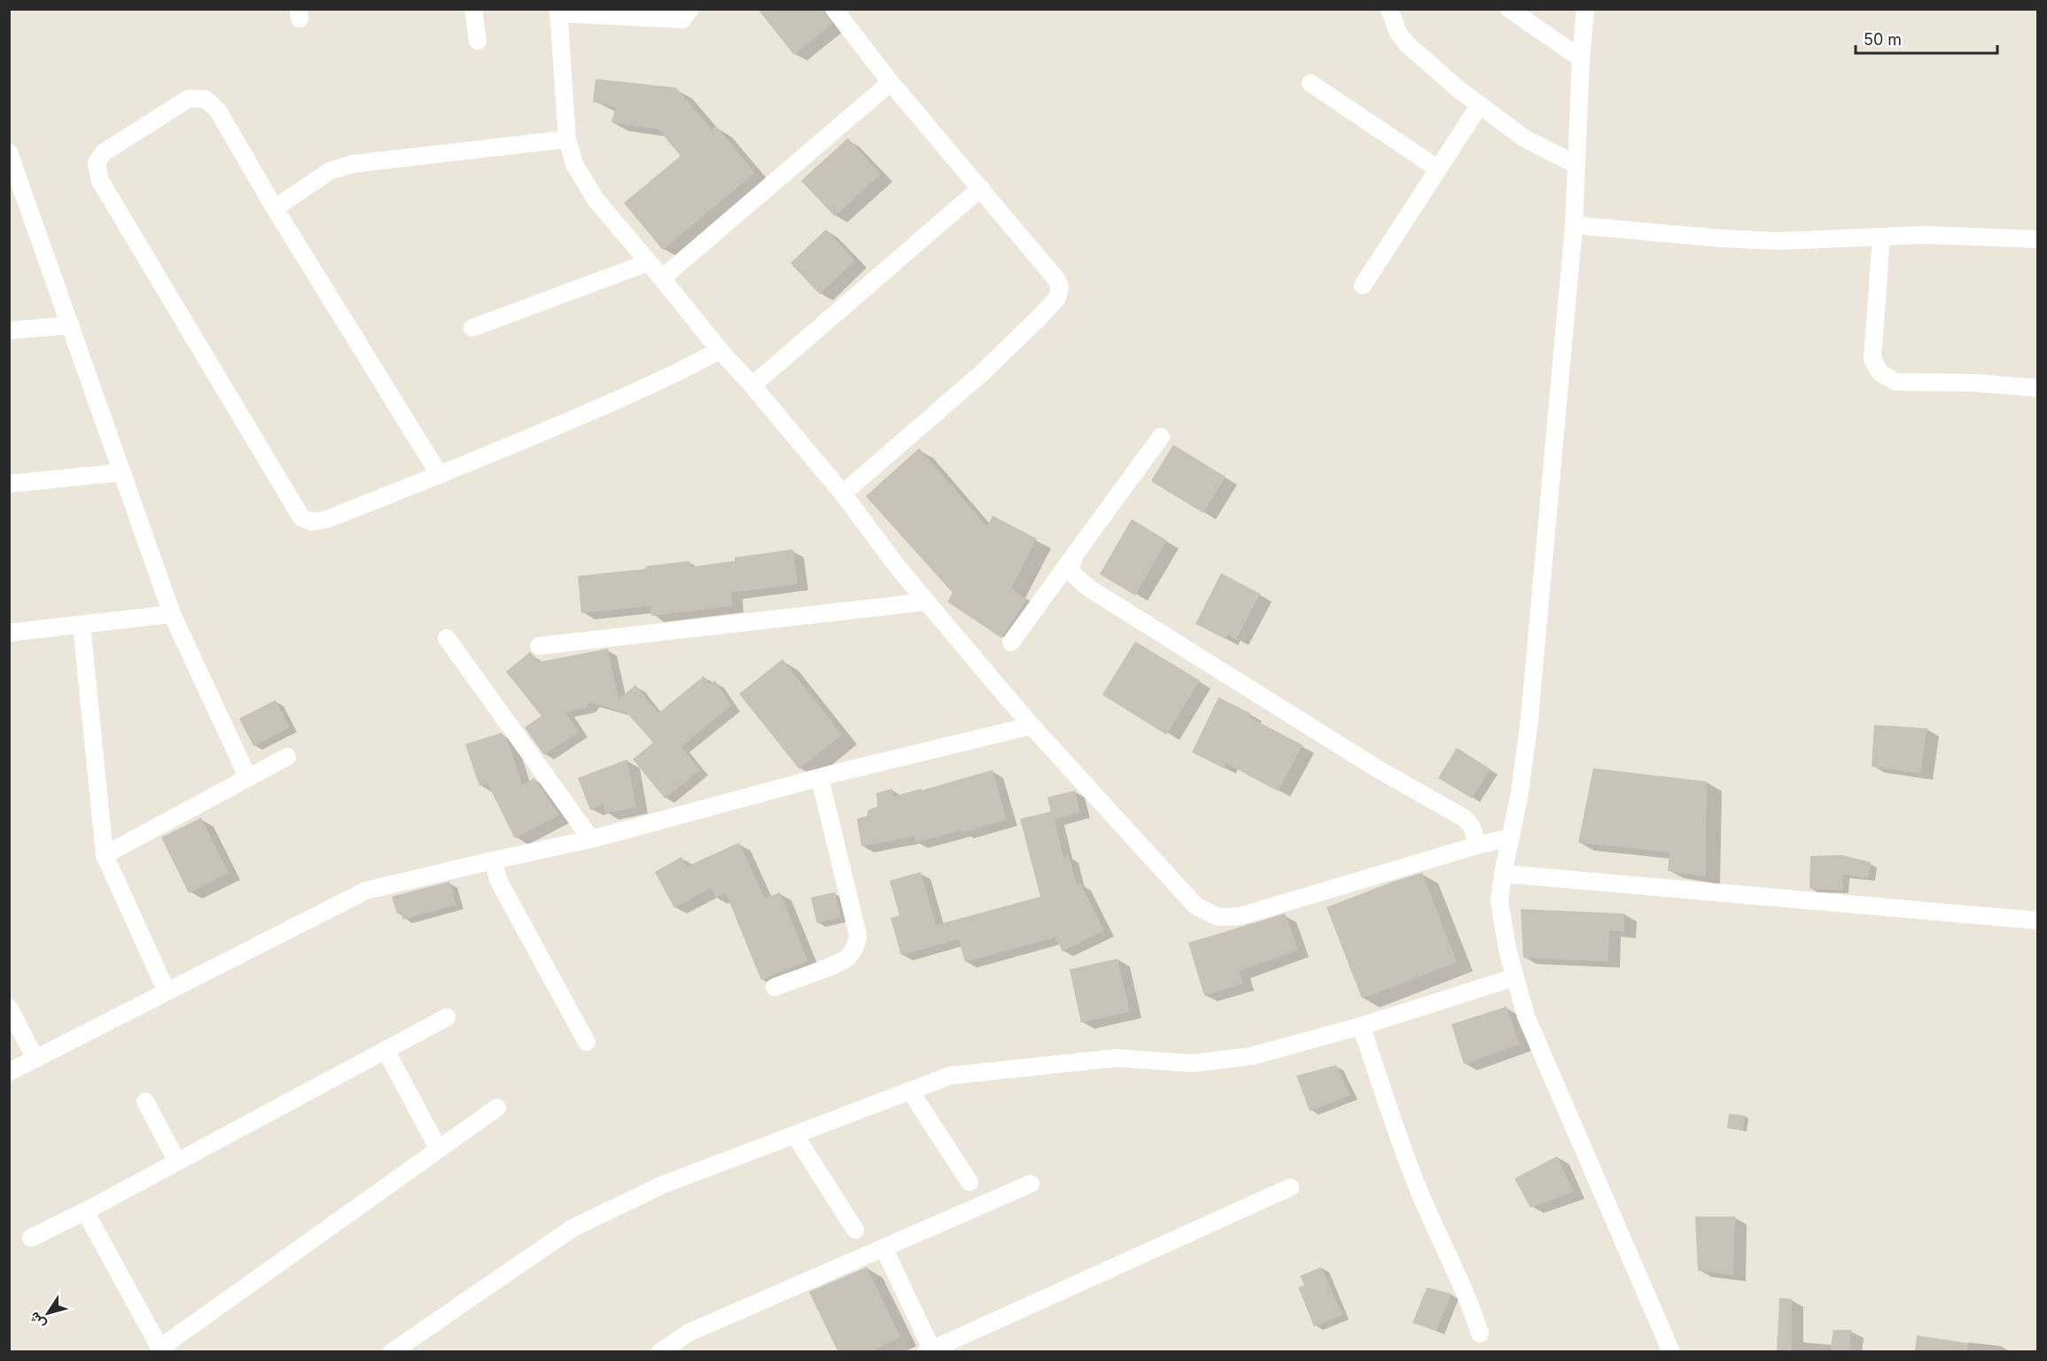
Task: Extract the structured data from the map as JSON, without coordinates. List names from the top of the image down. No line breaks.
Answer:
{"scale_bar":"50 m","north":"bottom left"}
